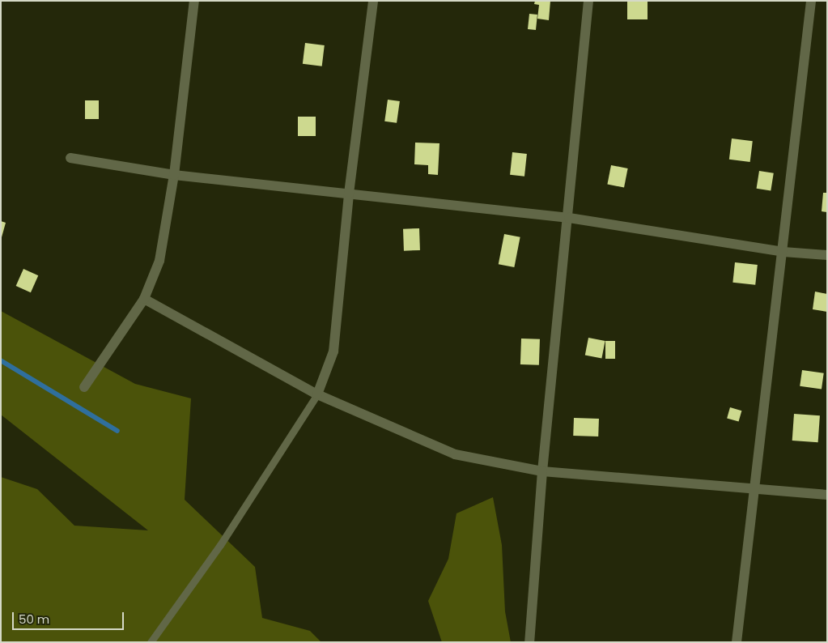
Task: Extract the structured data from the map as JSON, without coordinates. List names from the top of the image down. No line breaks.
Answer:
{"scale_bar":"50 m"}
